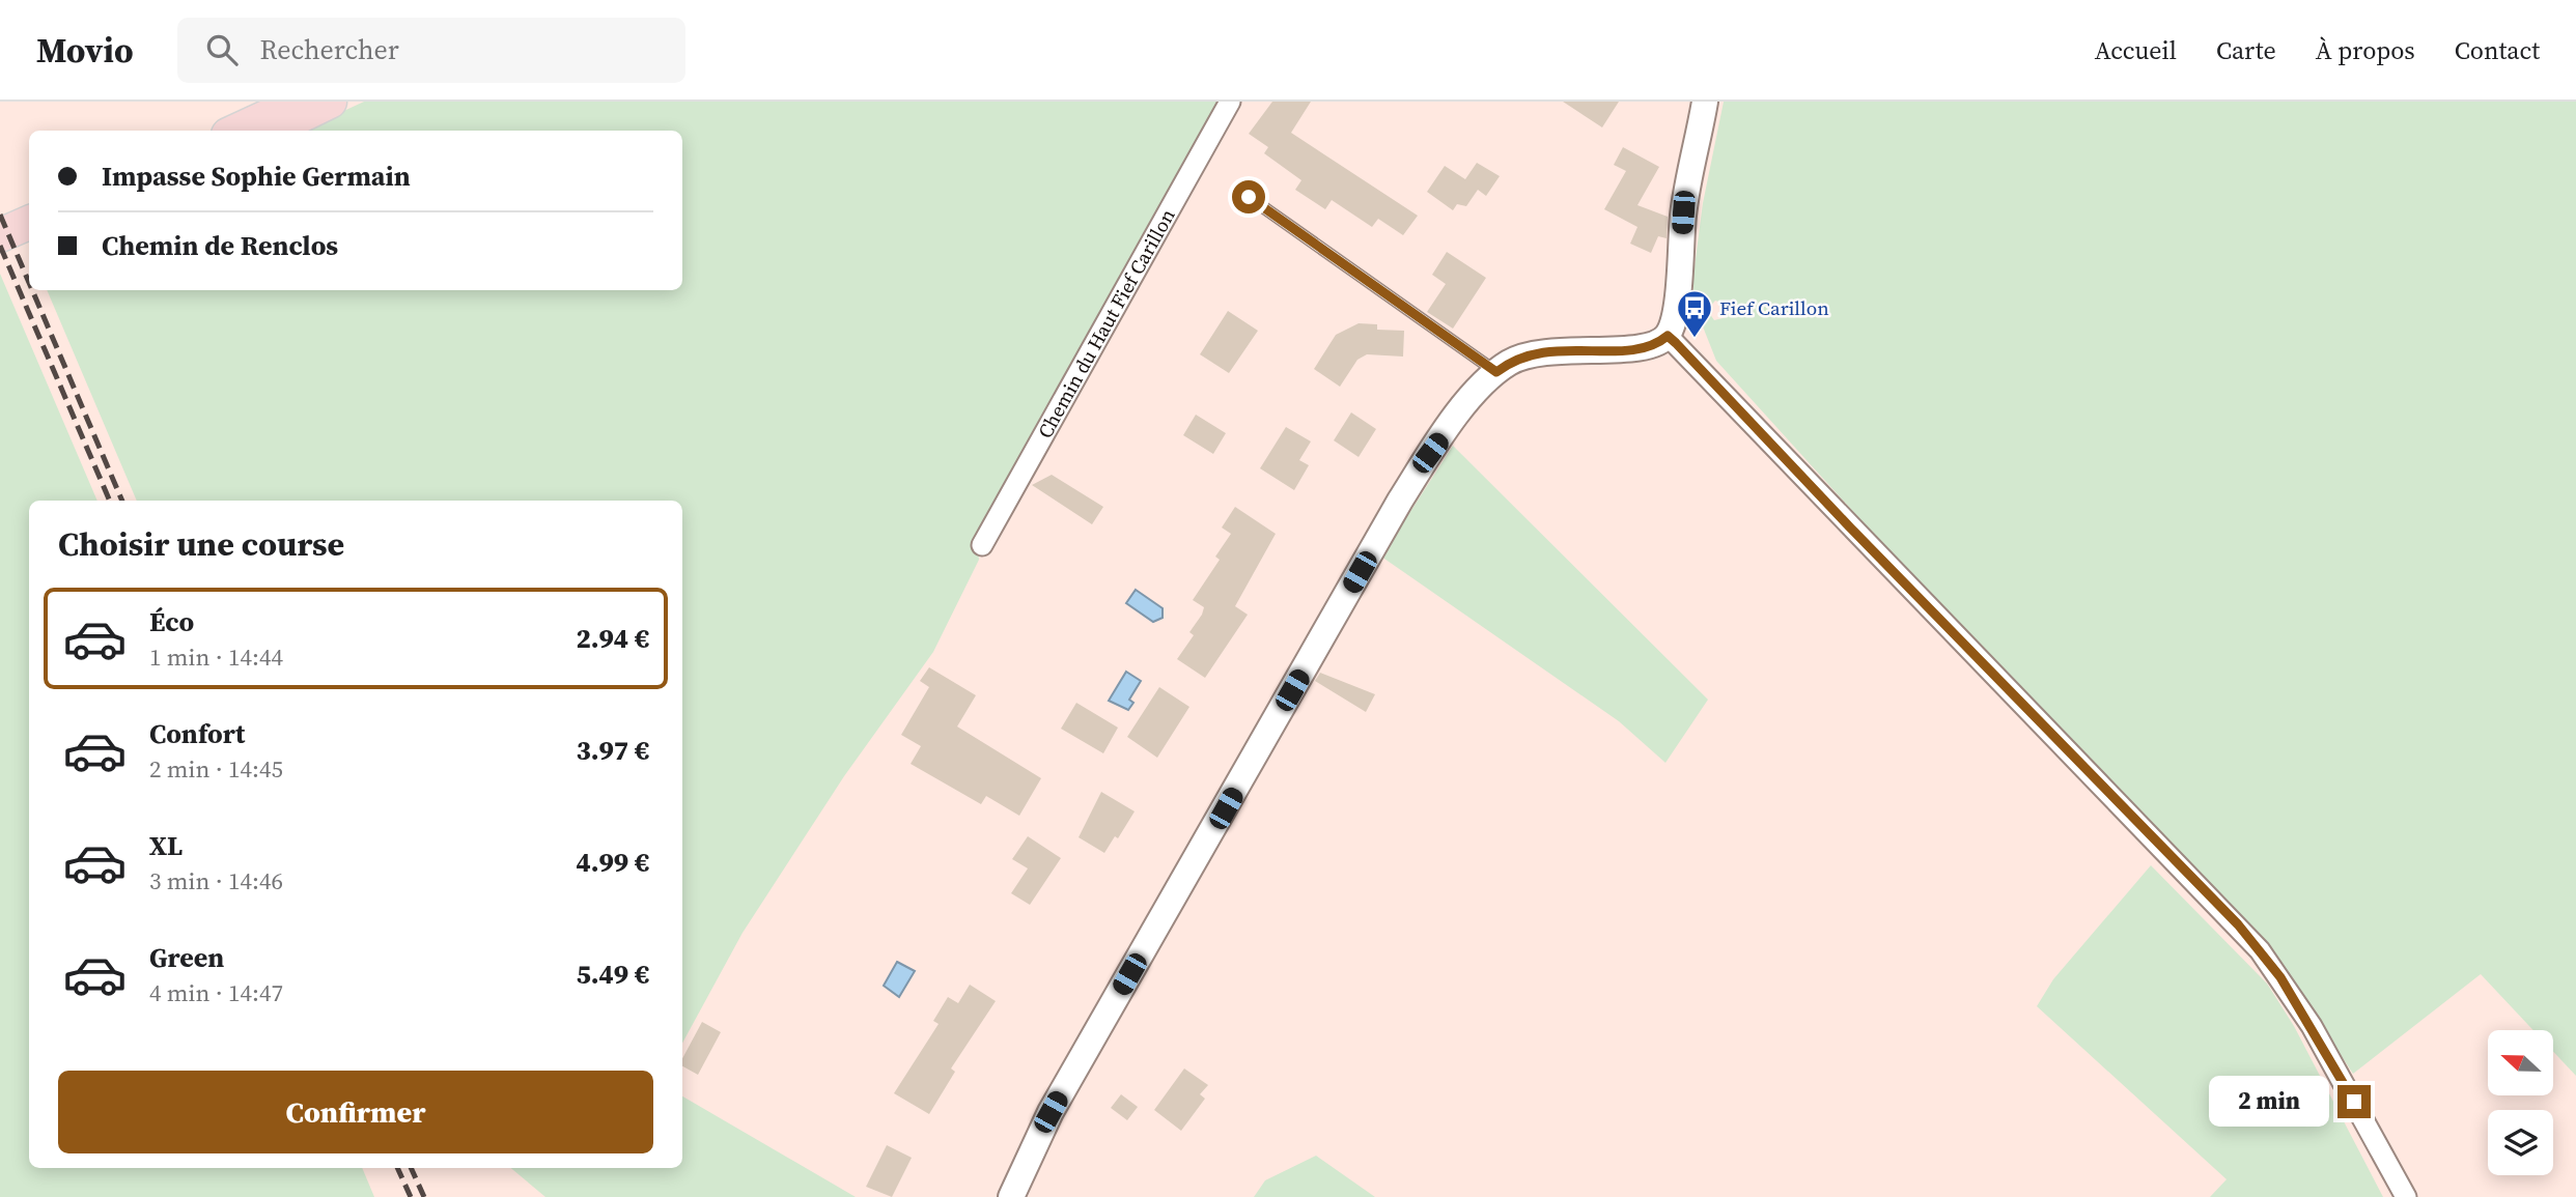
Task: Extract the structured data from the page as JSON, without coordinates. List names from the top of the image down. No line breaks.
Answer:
{"streets":{"street":["Chemin du Haut Fief Carillon"]},"places":{"bus stop":["Fief Carillon"]},"north":"left","page":{"header":"Movio","search":"Rechercher","nav":["Accueil","Carte","À propos","Contact"],"banner":["Impasse Sophie Germain","Chemin de Renclos"],"heading":"Choisir une course","list":[{"name":"Éco","note":"1 min · 14:44","value":"2.94 €"},{"name":"Confort","note":"2 min · 14:45","value":"3.97 €"},{"name":"XL","note":"3 min · 14:46","value":"4.99 €"},{"name":"Green","note":"4 min · 14:47","value":"5.49 €"}],"buttons":"Confirmer","bubble":"2 min"}}
